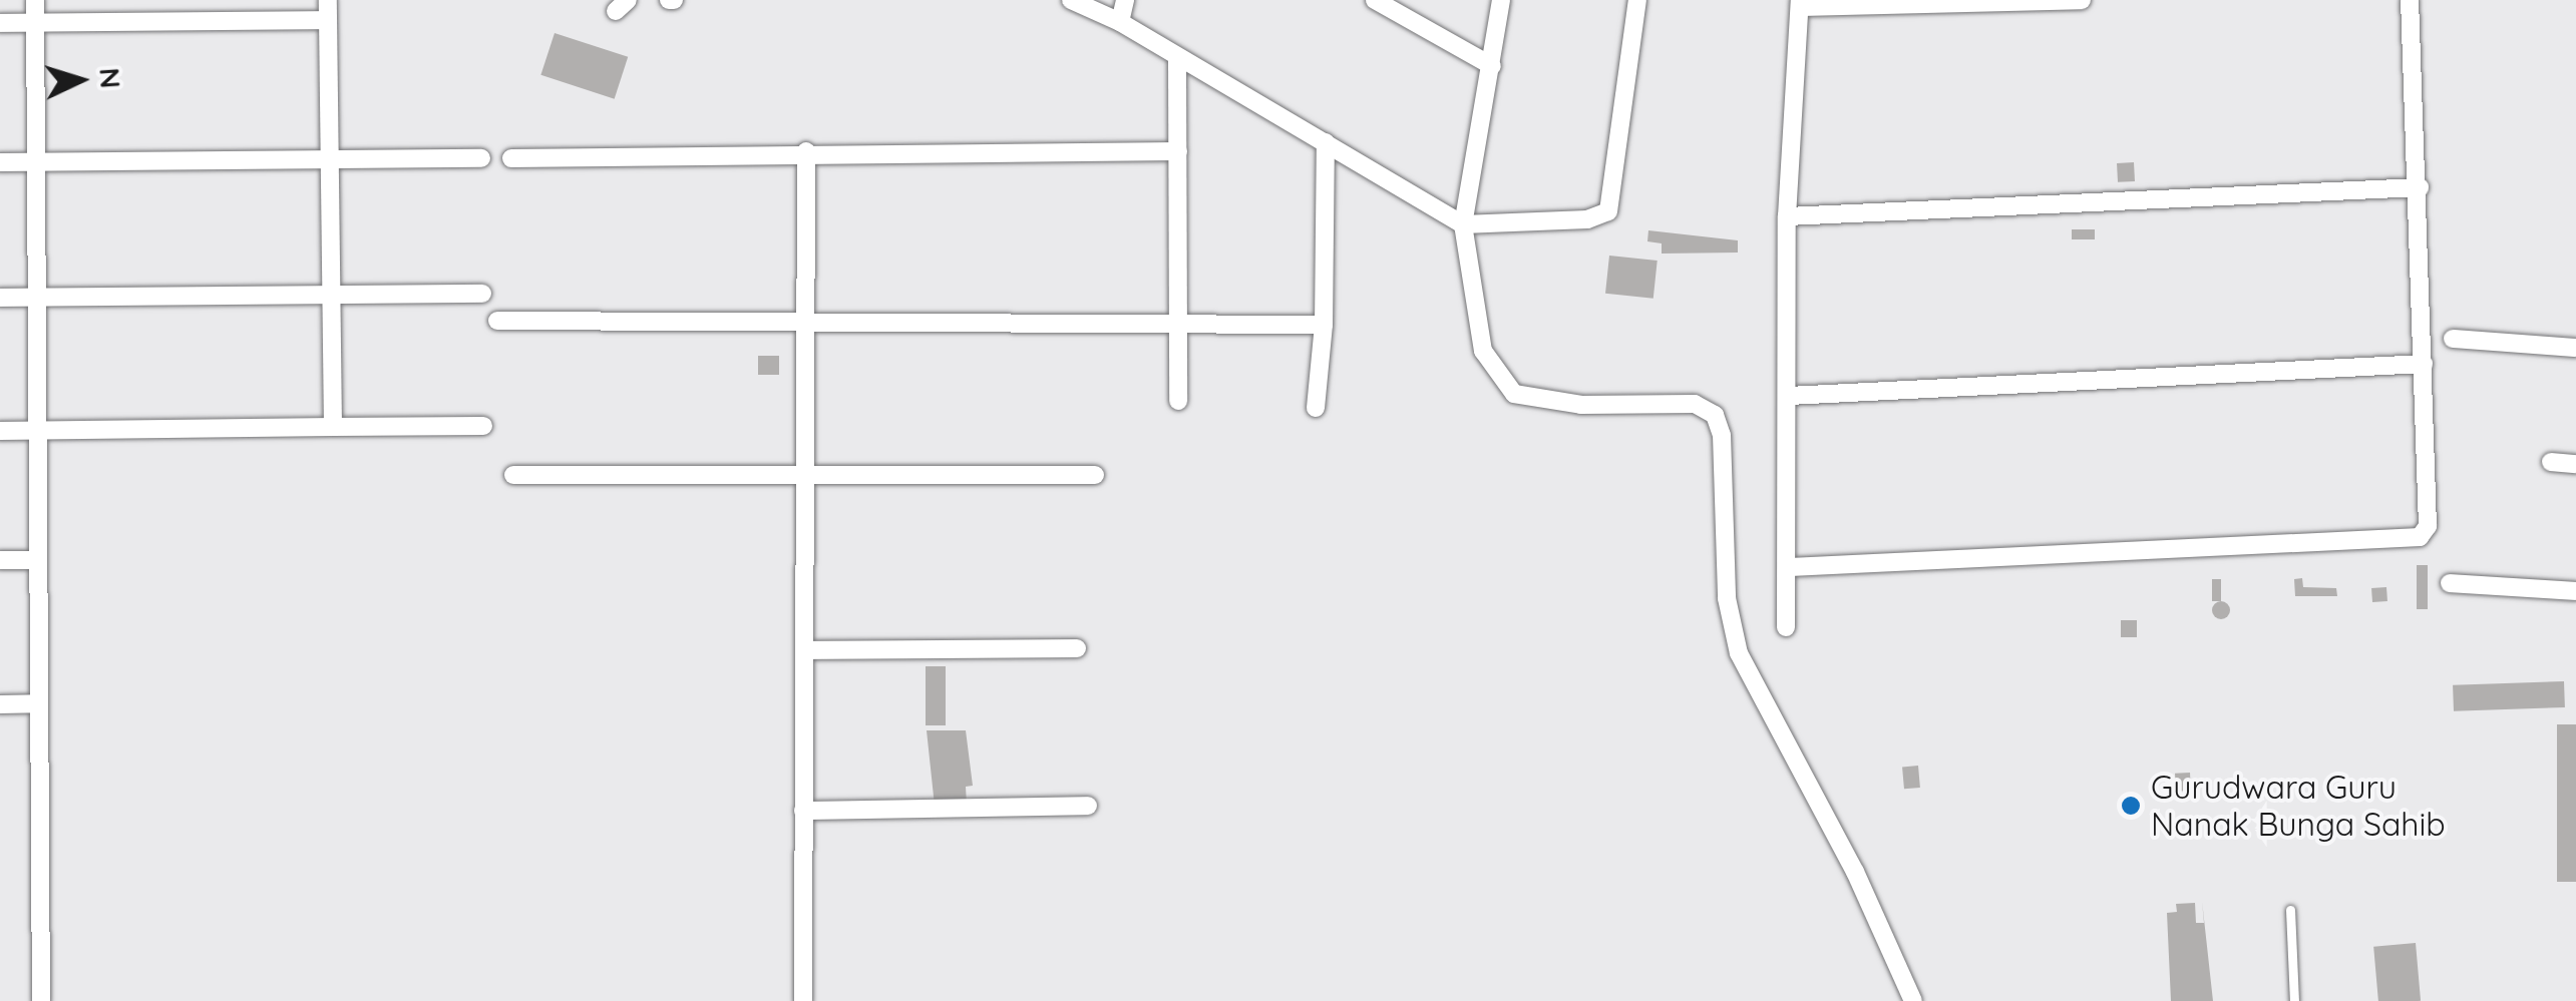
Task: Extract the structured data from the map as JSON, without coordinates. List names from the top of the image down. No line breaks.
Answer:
{"places":["Gurudwara Guru Nanak Bunga Sahib"],"north":"right"}
